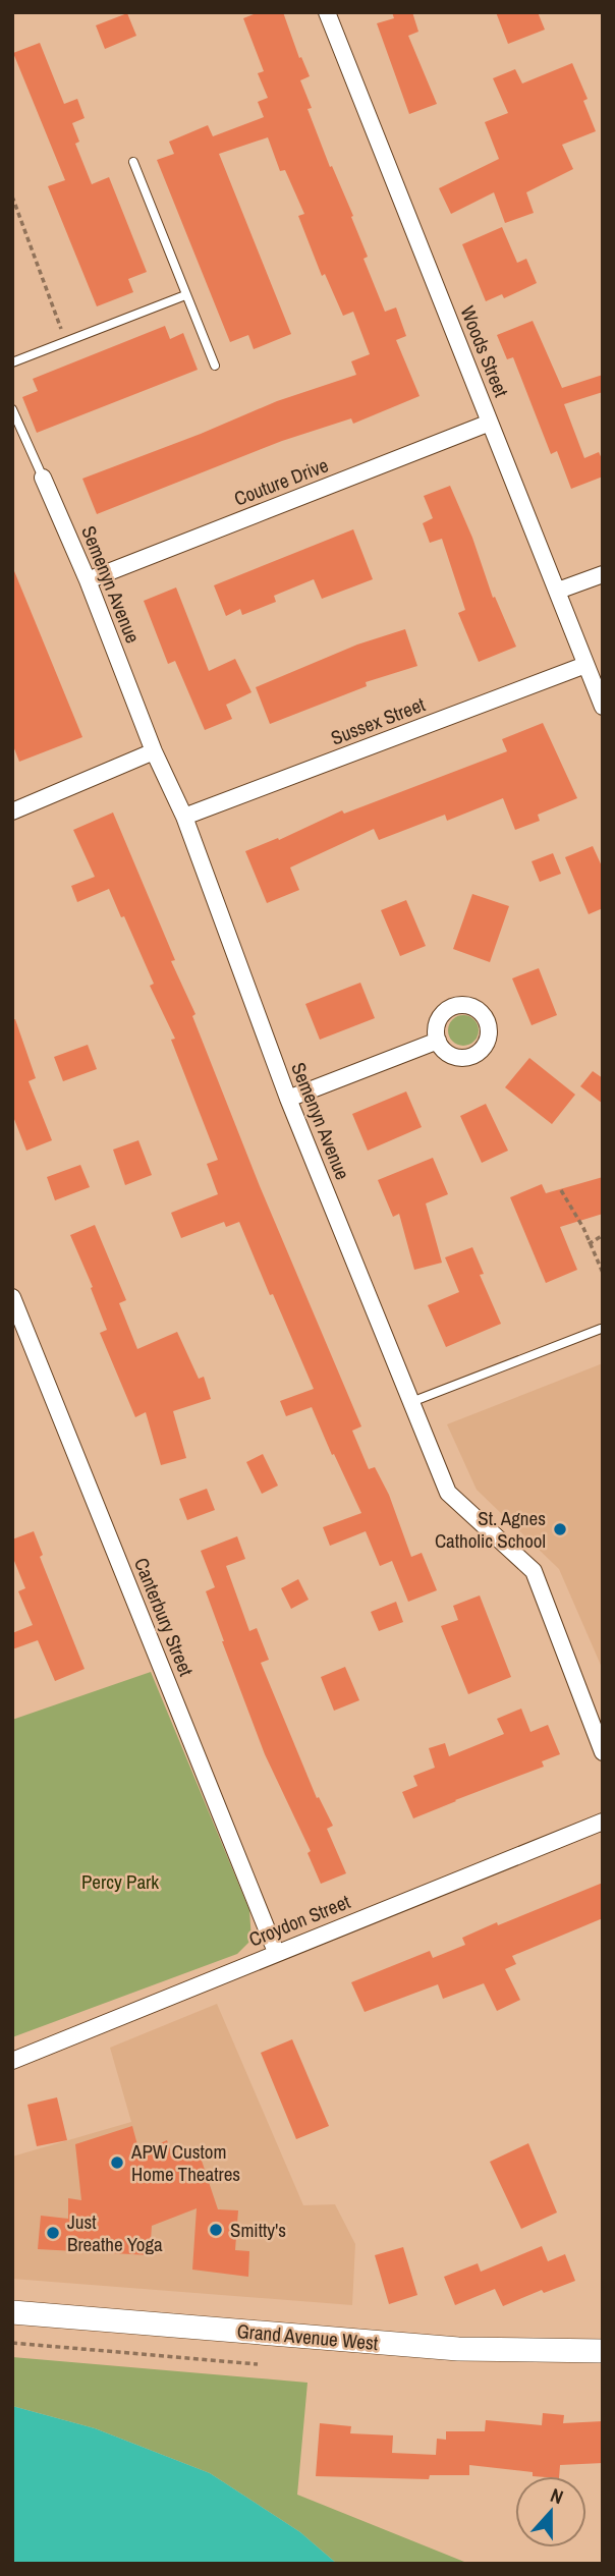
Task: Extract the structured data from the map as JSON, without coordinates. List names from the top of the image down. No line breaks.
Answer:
{"streets":{"main road":["Grand Avenue West"],"street":["Woods Street","Couture Drive","Semenyn Avenue","Sussex Street","Canterbury Street","Croydon Street"]},"crossings":[["Woods Street","Couture Drive"],["Woods Street","Sussex Street"],["Couture Drive","Semenyn Avenue"],["Semenyn Avenue","Sussex Street"],["Canterbury Street","Croydon Street"]],"parks":["Percy Park"],"places":["St. Agnes Catholic School","APW Custom Home Theatres","Smitty's","Just Breathe Yoga"],"north":"top"}
